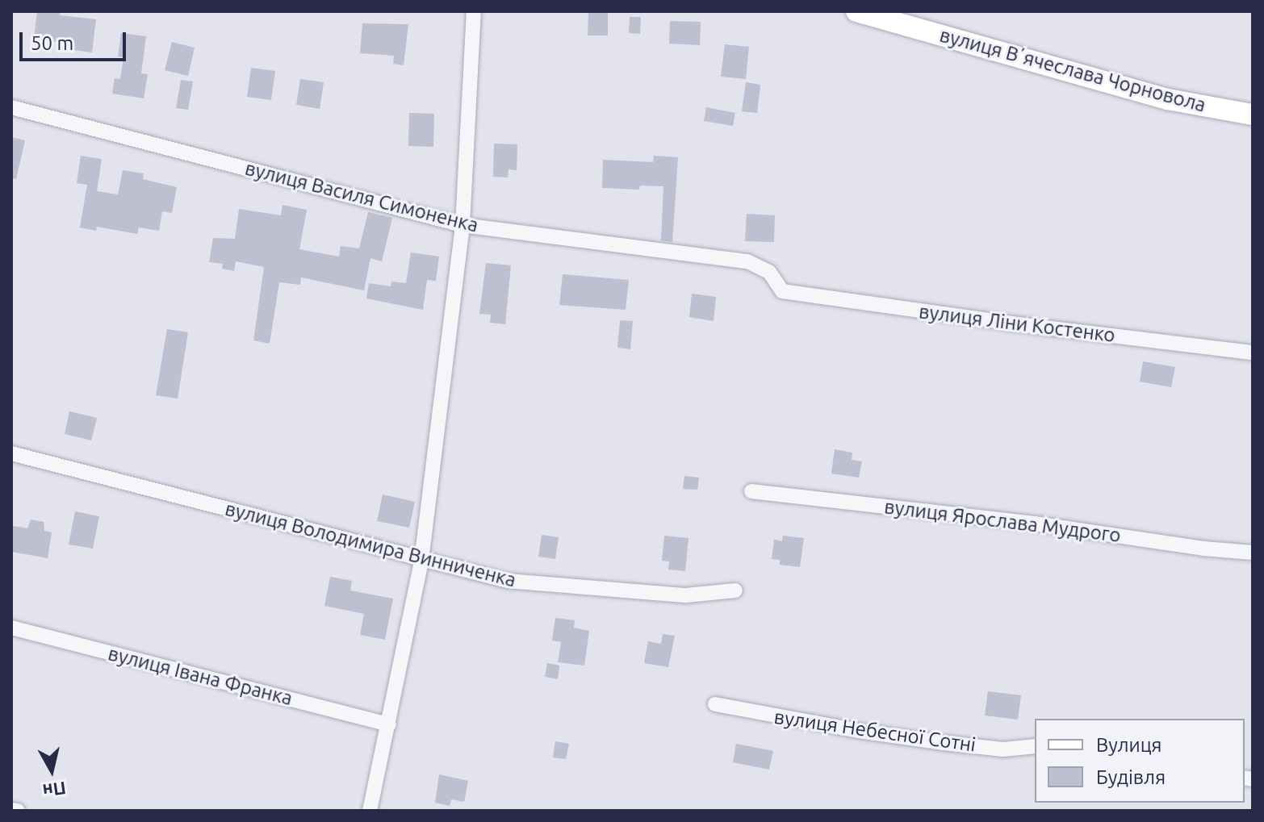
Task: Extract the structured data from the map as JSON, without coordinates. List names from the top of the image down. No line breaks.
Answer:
{"streets":{"street":["вулиця Вʼячеслава Чорновола","вулиця Василя Симоненка","вулиця Ліни Костенко","вулиця Ярослава Мудрого","вулиця Володимира Винниченка","вулиця Івана Франка","вулиця Небесної Сотні"]},"crossings":[["вулиця Василя Симоненка","вулиця Ліни Костенко"]],"legend":["Вулиця","Будівля"],"scale_bar":"50 m","north":"bottom"}
